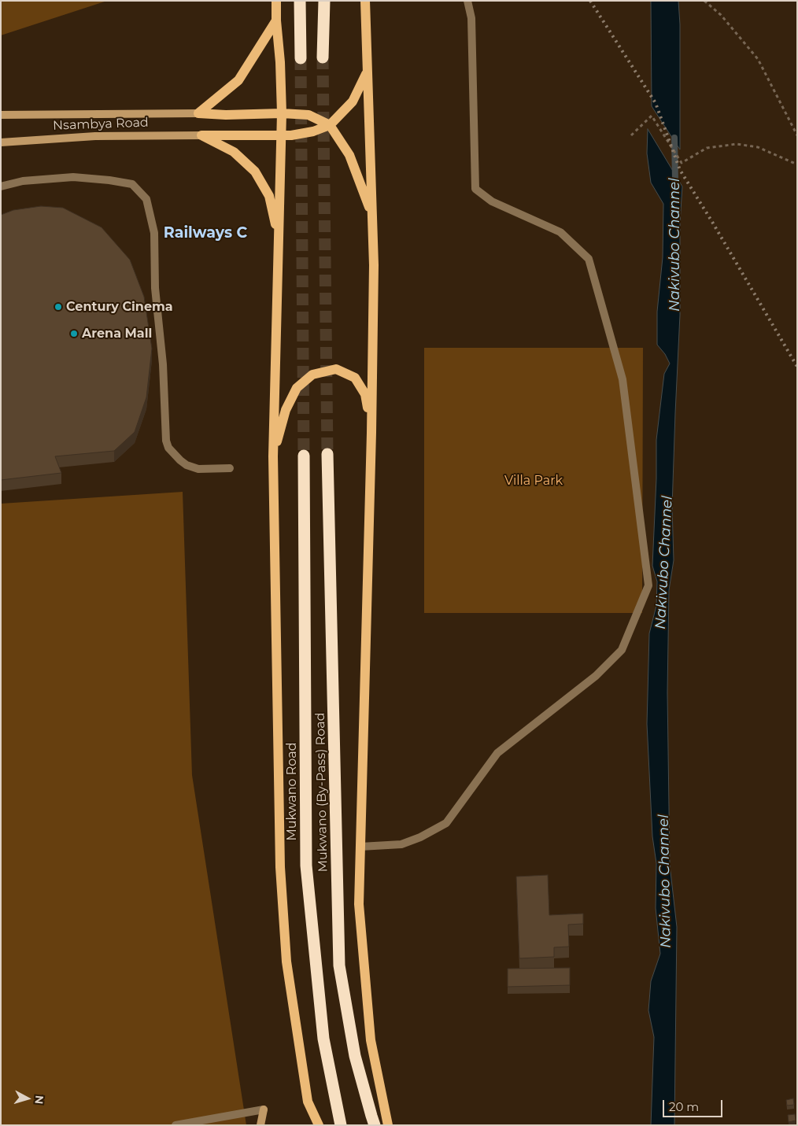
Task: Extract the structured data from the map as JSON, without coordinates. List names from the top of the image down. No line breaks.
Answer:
{"streets":{"highway":["Mukwano Road","Mukwano (By-Pass) Road"],"main road":["Nsambya Road"]},"districts":["Railways C"],"water":["Nakivubo Channel"],"parks":["Villa Park"],"places":["Century Cinema","Arena Mall"],"scale_bar":"20 m","north":"right"}
